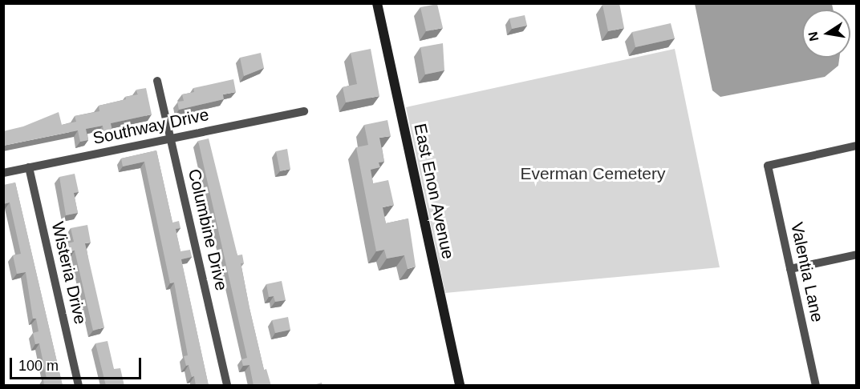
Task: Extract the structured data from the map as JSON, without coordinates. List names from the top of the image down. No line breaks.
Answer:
{"streets":{"street":["Southway Drive","East Enon Avenue","Columbine Drive","Valentia Lane","Wisteria Drive"]},"crossings":[["Southway Drive","Columbine Drive"],["Southway Drive","Wisteria Drive"]],"parks":["Everman Cemetery"],"scale_bar":"100 m","north":"left"}
